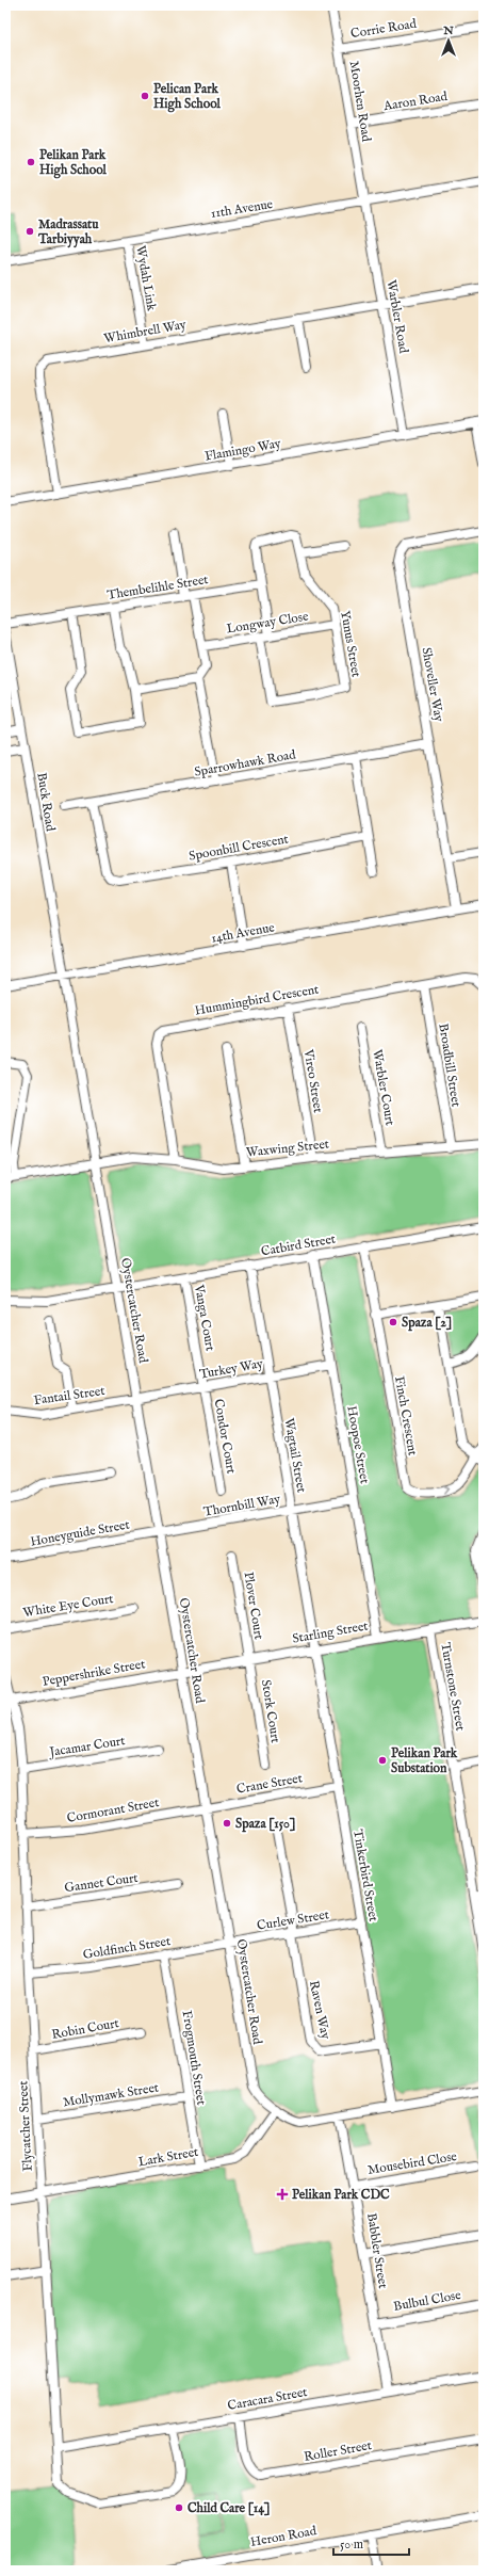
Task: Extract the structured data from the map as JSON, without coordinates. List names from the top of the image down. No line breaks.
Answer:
{"streets":{"street":["Corrie Road","Moorhen Road","Aaron Road","11th Avenue","Wydah Link","Warbler Road","Whimbrell Way","Flamingo Way","Thembelihle Street","Longway Close","Yunus Street","Shoveller Way","Sparrowhawk Road","Buck Road","Spoonbill Crescent","14th Avenue","Hummingbird Crescent","Broadbill Street","Vireo Street","Warbler Court","Waxwing Street","Catbird Street","Oystercatcher Road","Vanga Court","Turkey Way","Fantail Street","Finch Crescent","Condor Court","Hoopoe Street","Wagtail Street","Thornbill Way","Honeyguide Street","White Eye Court","Plover Court","Starling Street","Peppershrike Street","Turnstone Street","Stork Court","Jacamar Court","Crane Street","Cormorant Street","Tinkerbird Street","Gannet Court","Curlew Street","Goldfinch Street","Raven Way","Robin Court","Frogmouth Street","Mollymawk Street","Flycatcher Street","Lark Street","Mousebird Close","Babbler Street","Bulbul Close","Caracara Street","Roller Street","Heron Road"]},"crossings":[["Corrie Road","Moorhen Road"],["Moorhen Road","Aaron Road"],["Moorhen Road","11th Avenue"],["Moorhen Road","Warbler Road"],["11th Avenue","Wydah Link"],["11th Avenue","Warbler Road"],["Wydah Link","Whimbrell Way"],["Warbler Road","Whimbrell Way"],["Warbler Road","Flamingo Way"],["Whimbrell Way","Flamingo Way"],["Thembelihle Street","Yunus Street"],["Longway Close","Yunus Street"],["Shoveller Way","Sparrowhawk Road"],["Shoveller Way","14th Avenue"],["Sparrowhawk Road","Spoonbill Crescent"],["Buck Road","14th Avenue"],["Buck Road","Oystercatcher Road"],["14th Avenue","Oystercatcher Road"],["Hummingbird Crescent","Broadbill Street"],["Hummingbird Crescent","Vireo Street"],["Hummingbird Crescent","Waxwing Street"],["Broadbill Street","Waxwing Street"],["Vireo Street","Waxwing Street"],["Warbler Court","Waxwing Street"],["Waxwing Street","Oystercatcher Road"],["Catbird Street","Oystercatcher Road"],["Catbird Street","Vanga Court"],["Catbird Street","Finch Crescent"],["Catbird Street","Hoopoe Street"],["Catbird Street","Wagtail Street"],["Oystercatcher Road","Turkey Way"],["Oystercatcher Road","Fantail Street"],["Oystercatcher Road","Thornbill Way"],["Oystercatcher Road","Honeyguide Street"],["Oystercatcher Road","Starling Street"],["Oystercatcher Road","Peppershrike Street"],["Oystercatcher Road","Crane Street"],["Oystercatcher Road","Cormorant Street"],["Oystercatcher Road","Tinkerbird Street"],["Oystercatcher Road","Curlew Street"],["Oystercatcher Road","Goldfinch Street"],["Oystercatcher Road","Lark Street"],["Oystercatcher Road","Babbler Street"],["Vanga Court","Turkey Way"],["Vanga Court","Condor Court"],["Turkey Way","Fantail Street"],["Turkey Way","Condor Court"],["Turkey Way","Hoopoe Street"],["Turkey Way","Wagtail Street"],["Hoopoe Street","Thornbill Way"],["Hoopoe Street","Starling Street"],["Wagtail Street","Thornbill Way"],["Wagtail Street","Starling Street"],["Wagtail Street","Tinkerbird Street"],["Thornbill Way","Honeyguide Street"],["Plover Court","Starling Street"],["Plover Court","Stork Court"],["Starling Street","Peppershrike Street"],["Starling Street","Turnstone Street"],["Starling Street","Stork Court"],["Starling Street","Tinkerbird Street"],["Peppershrike Street","Flycatcher Street"],["Jacamar Court","Flycatcher Street"],["Crane Street","Cormorant Street"],["Crane Street","Tinkerbird Street"],["Cormorant Street","Flycatcher Street"],["Tinkerbird Street","Curlew Street"],["Tinkerbird Street","Raven Way"],["Gannet Court","Flycatcher Street"],["Curlew Street","Goldfinch Street"],["Curlew Street","Raven Way"],["Goldfinch Street","Frogmouth Street"],["Goldfinch Street","Flycatcher Street"],["Robin Court","Flycatcher Street"],["Frogmouth Street","Mollymawk Street"],["Frogmouth Street","Lark Street"],["Mollymawk Street","Flycatcher Street"],["Flycatcher Street","Lark Street"],["Flycatcher Street","Caracara Street"],["Mousebird Close","Babbler Street"],["Babbler Street","Bulbul Close"],["Babbler Street","Caracara Street"],["Caracara Street","Roller Street"]],"places":{"other":["Pelican Park High School","Pelikan Park High School","Madrassatu Tarbiyyah","Spaza [2]","Pelikan Park Substation","Spaza [150]","Child Care [14]"],"health":["Pelikan Park CDC"]},"scale_bar":"50 m","north":"top"}
